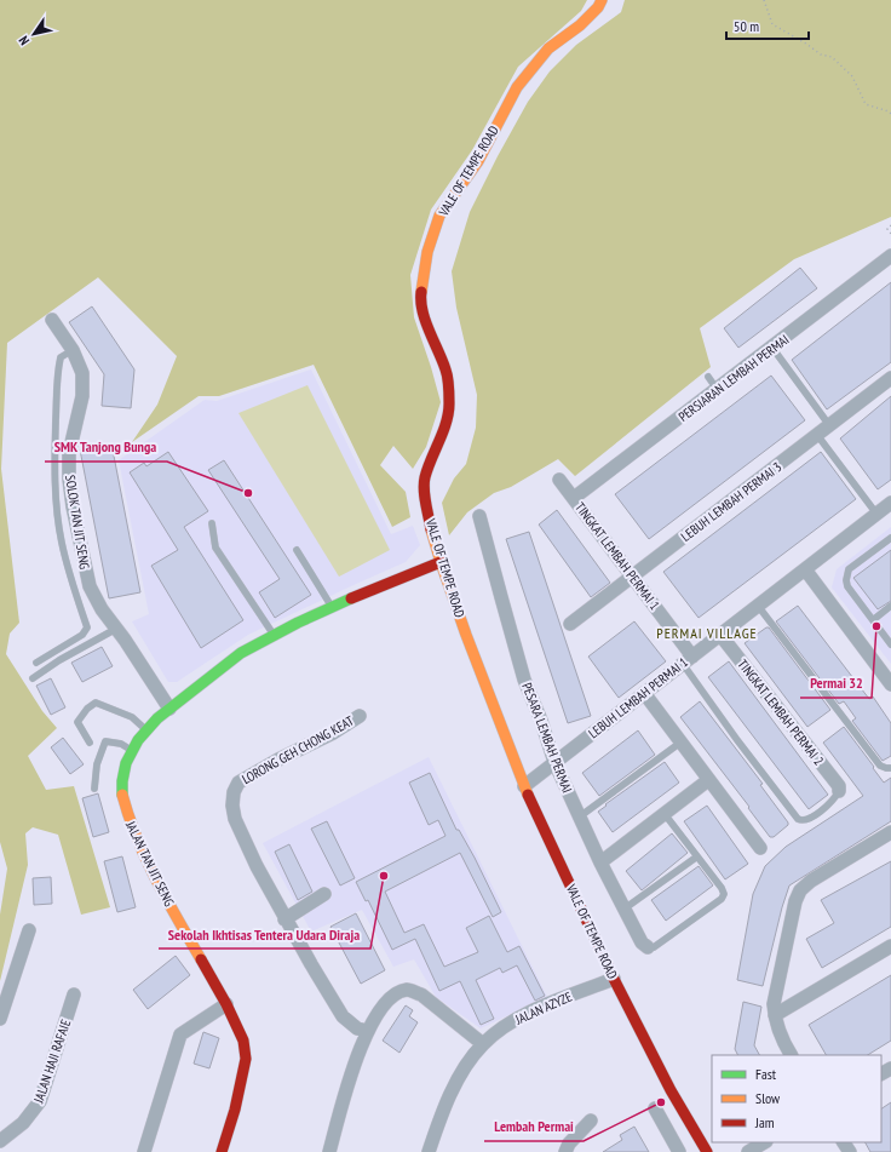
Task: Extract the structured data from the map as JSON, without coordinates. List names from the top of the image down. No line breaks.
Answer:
{"streets":{"main road":["VALE OF TEMPE ROAD","JALAN TAN JIT SENG"],"street":["PERSIARAN LEMBAH PERMAI","LEBUH LEMBAH PERMAI 3","SOLOK TAN JIT SENG","TINGKAT LEMBAH PERMAI 1","LEBUH LEMBAH PERMAI 1","TINGKAT LEMBAH PERMAI 2","PESARA LEMBAH PERMAI","LORONG GEH CHONG KEAT","JALAN AZYZE","JALAN HAJI RAFAIE"]},"crossings":[["VALE OF TEMPE ROAD","LEBUH LEMBAH PERMAI 1"],["VALE OF TEMPE ROAD","JALAN TAN JIT SENG"],["VALE OF TEMPE ROAD","JALAN AZYZE"],["PERSIARAN LEMBAH PERMAI","TINGKAT LEMBAH PERMAI 1"],["LEBUH LEMBAH PERMAI 3","TINGKAT LEMBAH PERMAI 1"],["SOLOK TAN JIT SENG","JALAN TAN JIT SENG"],["TINGKAT LEMBAH PERMAI 1","LEBUH LEMBAH PERMAI 1"],["LEBUH LEMBAH PERMAI 1","TINGKAT LEMBAH PERMAI 2"],["LEBUH LEMBAH PERMAI 1","PESARA LEMBAH PERMAI"]],"districts":["PERMAI VILLAGE"],"places":["SMK Tanjong Bunga","Permai 32","Sekolah Ikhtisas Tentera Udara Diraja","Lembah Permai"],"legend":["Fast","Slow","Jam"],"scale_bar":"50 m","north":"bottom left"}
